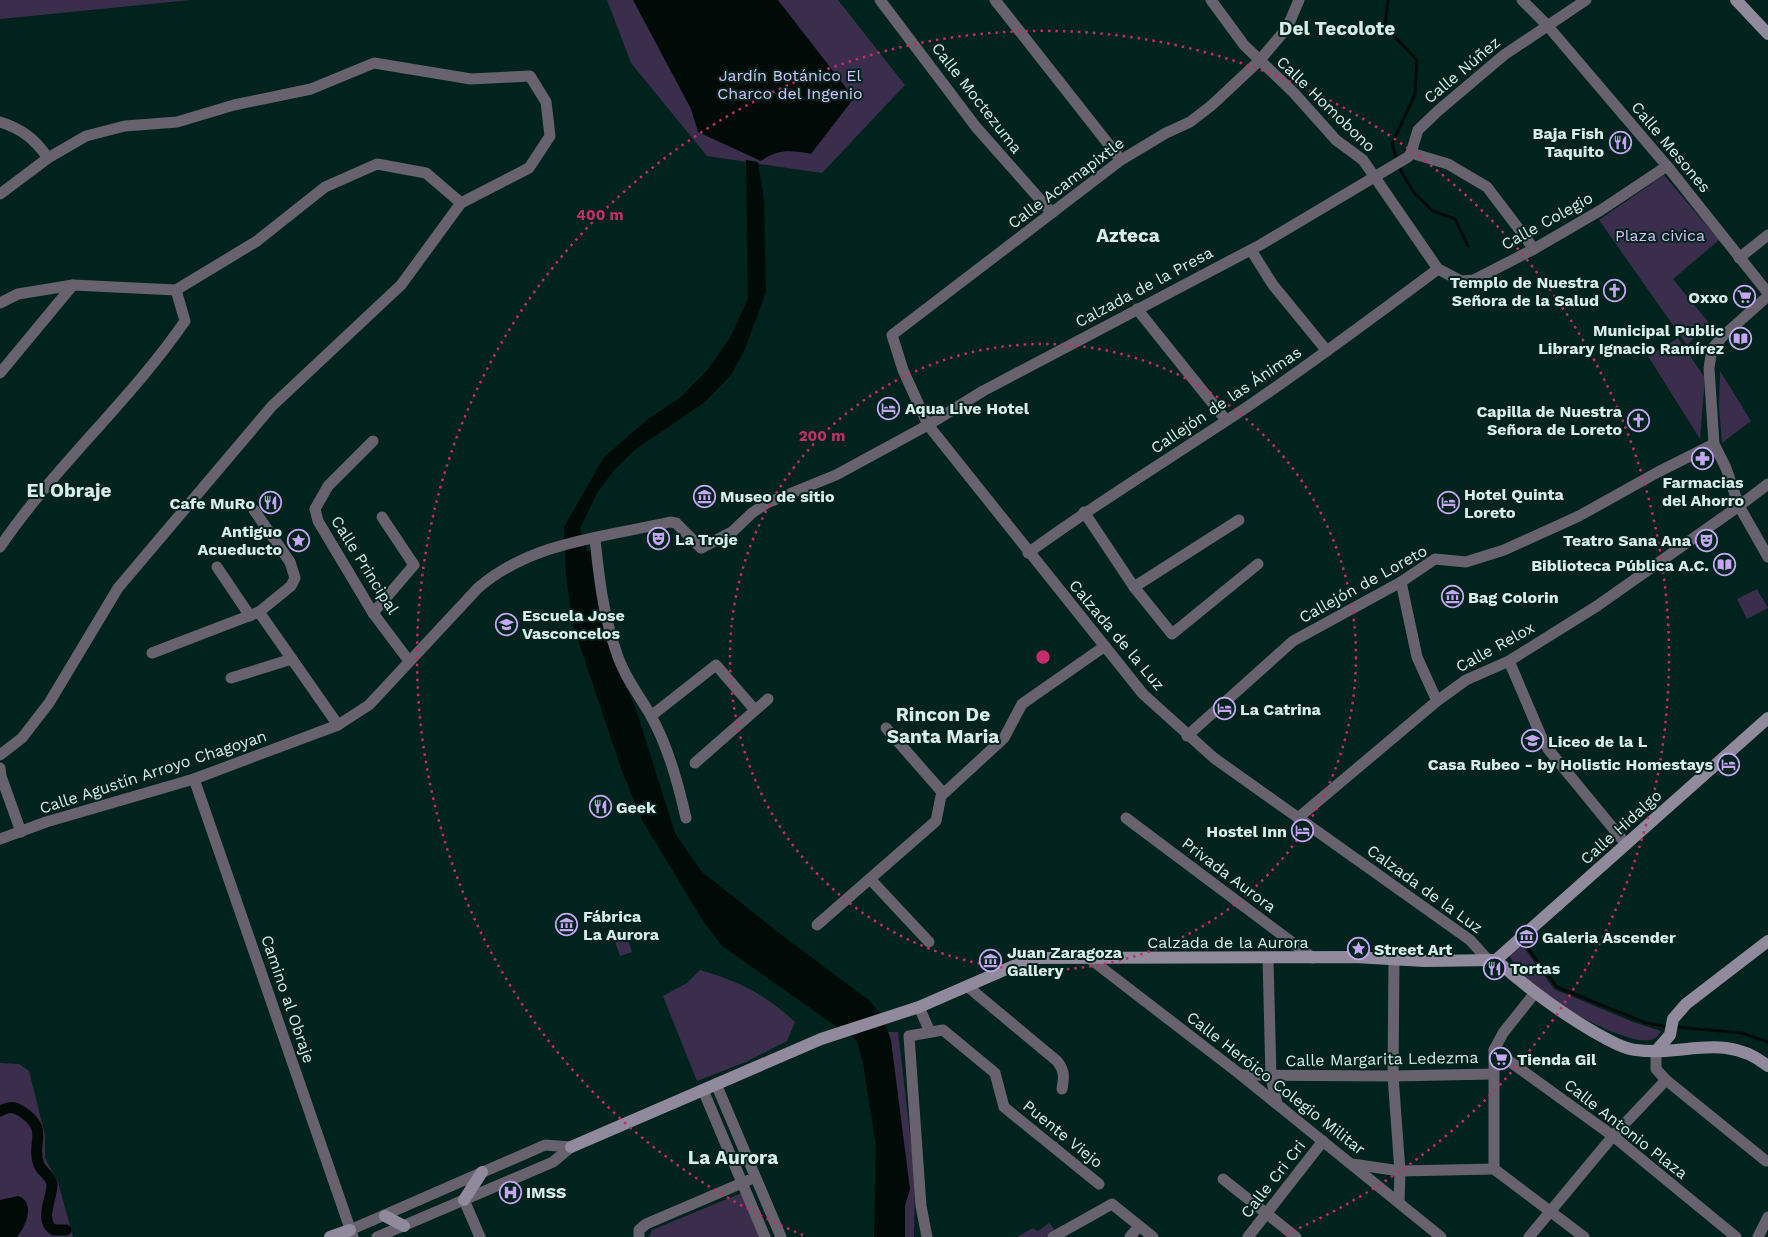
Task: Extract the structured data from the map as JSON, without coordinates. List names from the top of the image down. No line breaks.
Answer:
{"streets":{"main road":["Calzada de la Luz","Calle Hidalgo","Calzada de la Aurora"],"street":["Calle Núñez","Calle Moctezuma","Calle Homobono","Calle Mesones","Calle Acamapixtle","Calle Colegio","Calzada de la Presa","Callejón de las Ánimas","Calle Principal","Callejón de Loreto","Calle Relox","Calle Agustín Arroyo Chagoyan","Privada Aurora","Camino al Obraje","Calle Margarita Ledezma","Calle Heróico Colegio Militar","Calle Antonio Plaza","Puente Viejo","Calle Cri Cri"]},"crossings":[["Calle Núñez","Calle Mesones"],["Calle Moctezuma","Calle Acamapixtle"],["Calle Homobono","Calle Acamapixtle"],["Calle Homobono","Calle Colegio"],["Calle Homobono","Calzada de la Presa"],["Calle Homobono","Callejón de las Ánimas"],["Calle Mesones","Calle Colegio"],["Calle Acamapixtle","Calzada de la Luz"],["Calle Colegio","Callejón de las Ánimas"],["Calzada de la Presa","Calzada de la Luz"],["Calzada de la Presa","Calle Agustín Arroyo Chagoyan"],["Callejón de las Ánimas","Calzada de la Luz"],["Calle Principal","Calle Agustín Arroyo Chagoyan"],["Callejón de Loreto","Calzada de la Luz"],["Calzada de la Luz","Calle Relox"],["Calzada de la Luz","Calle Hidalgo"],["Calzada de la Luz","Calzada de la Aurora"],["Calle Agustín Arroyo Chagoyan","Camino al Obraje"],["Calle Hidalgo","Calzada de la Aurora"],["Privada Aurora","Calzada de la Aurora"],["Calzada de la Aurora","Calle Heróico Colegio Militar"],["Calle Margarita Ledezma","Calle Heróico Colegio Militar"],["Calle Heróico Colegio Militar","Calle Cri Cri"]],"districts":["Del Tecolote","Azteca","El Obraje","Rincon De Santa Maria","La Aurora"],"parks":["Jardín Botánico El Charco del Ingenio","Plaza civica"],"places":{"restaurant":["Baja Fish Taquito","Cafe MuRo","Geek","Tortas"],"church":["Templo de Nuestra Señora de la Salud","Capilla de Nuestra Señora de Loreto"],"supermarket":["Oxxo","Tienda Gil"],"library":["Municipal Public Library Ignacio Ramírez","Biblioteca Pública A.C."],"hotel":["Aqua Live Hotel","Hotel Quinta Loreto","La Catrina","Casa Rubeo - by Holistic Homestays","Hostel Inn"],"pharmacy":["Farmacias del Ahorro"],"museum":["Museo de sitio","Bag Colorin","Fábrica La Aurora","Galeria Ascender","Juan Zaragoza Gallery"],"theatre":["La Troje","Teatro Sana Ana"],"place":["Antiguo Acueducto","Street Art"],"school or university":["Escuela Jose Vasconcelos","Liceo de la L"],"hospital":["IMSS"]},"rings":["400 m","200 m"]}
